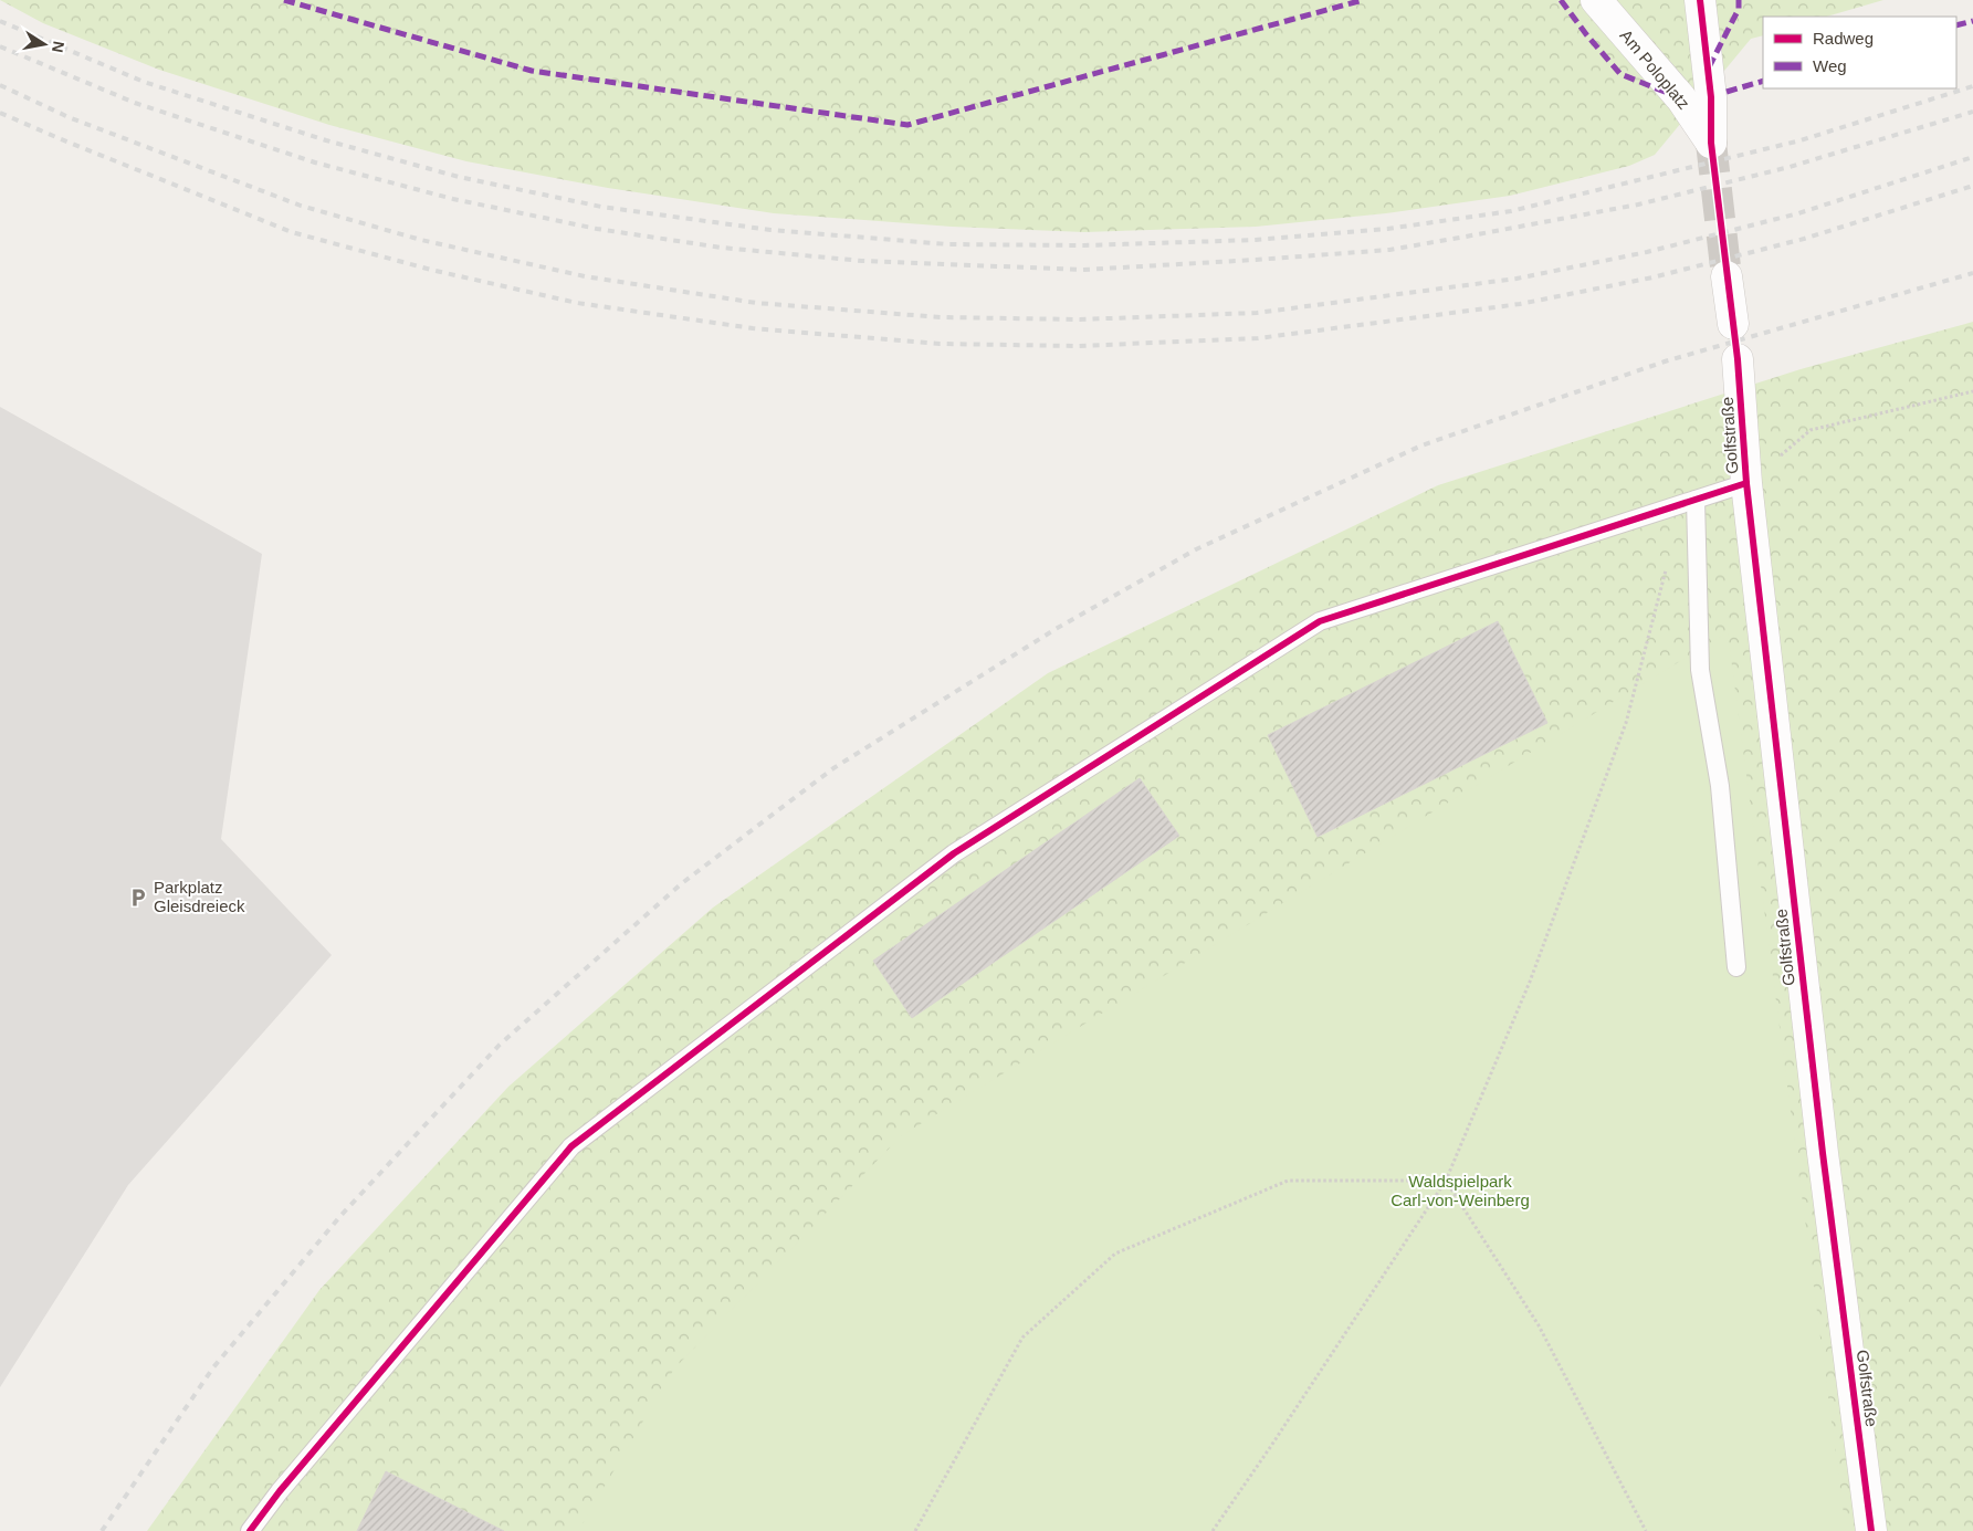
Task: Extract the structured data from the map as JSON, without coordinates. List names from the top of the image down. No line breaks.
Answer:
{"streets":{"street":["Am Poloplatz","Golfstraße"]},"parks":["Waldspielpark Carl-von-Weinberg"],"places":{"parking":["Parkplatz Gleisdreieck"]},"legend":["Radweg","Weg"],"north":"right"}
